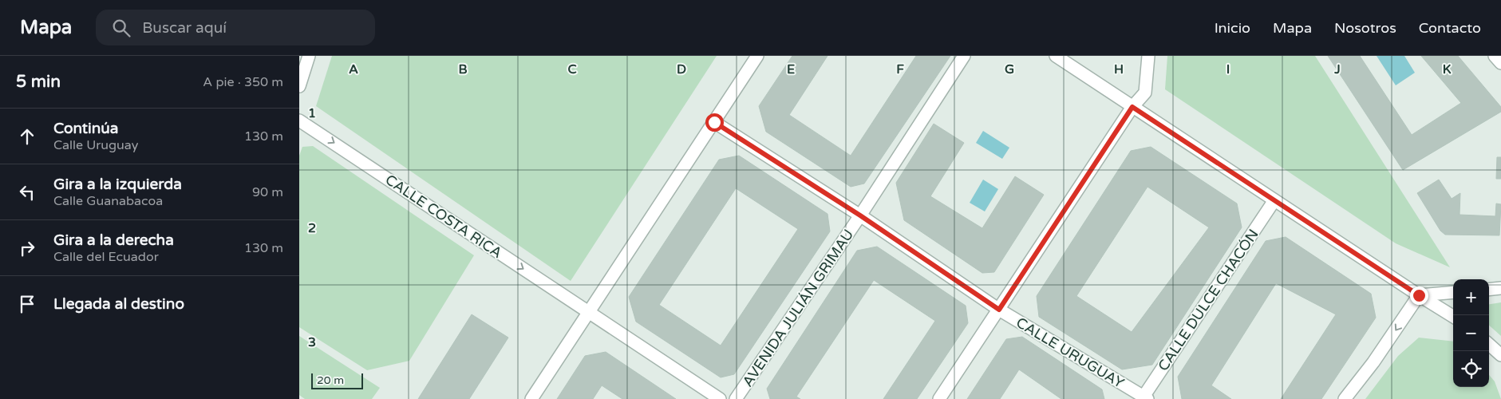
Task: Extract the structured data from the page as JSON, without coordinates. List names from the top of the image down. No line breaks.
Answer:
{"streets":{"street":["CALLE COSTA RICA","CALLE DULCE CHACÓN","AVENIDA JULIÁN GRIMAU","CALLE URUGUAY"]},"crossings":[["CALLE DULCE CHACÓN","CALLE URUGUAY"],["AVENIDA JULIÁN GRIMAU","CALLE URUGUAY"]],"one_way":["CALLE COSTA RICA"],"scale_bar":"20 m","page":{"header":"Mapa","search":"Buscar aquí","nav":["Inicio","Mapa","Nosotros","Contacto"],"heading":["5 min","A pie · 350 m"],"list":[["Continúa","Calle Uruguay","130 m"],["Gira a la izquierda","Calle Guanabacoa","90 m"],["Gira a la derecha","Calle del Ecuador","130 m"],"Llegada al destino"],"map_buttons":["+","−"],"scale":"20 m"},"grid":{"columns":["A","B","C","D","E","F","G","H","I","J","K"],"rows":["1","2","3"]}}
